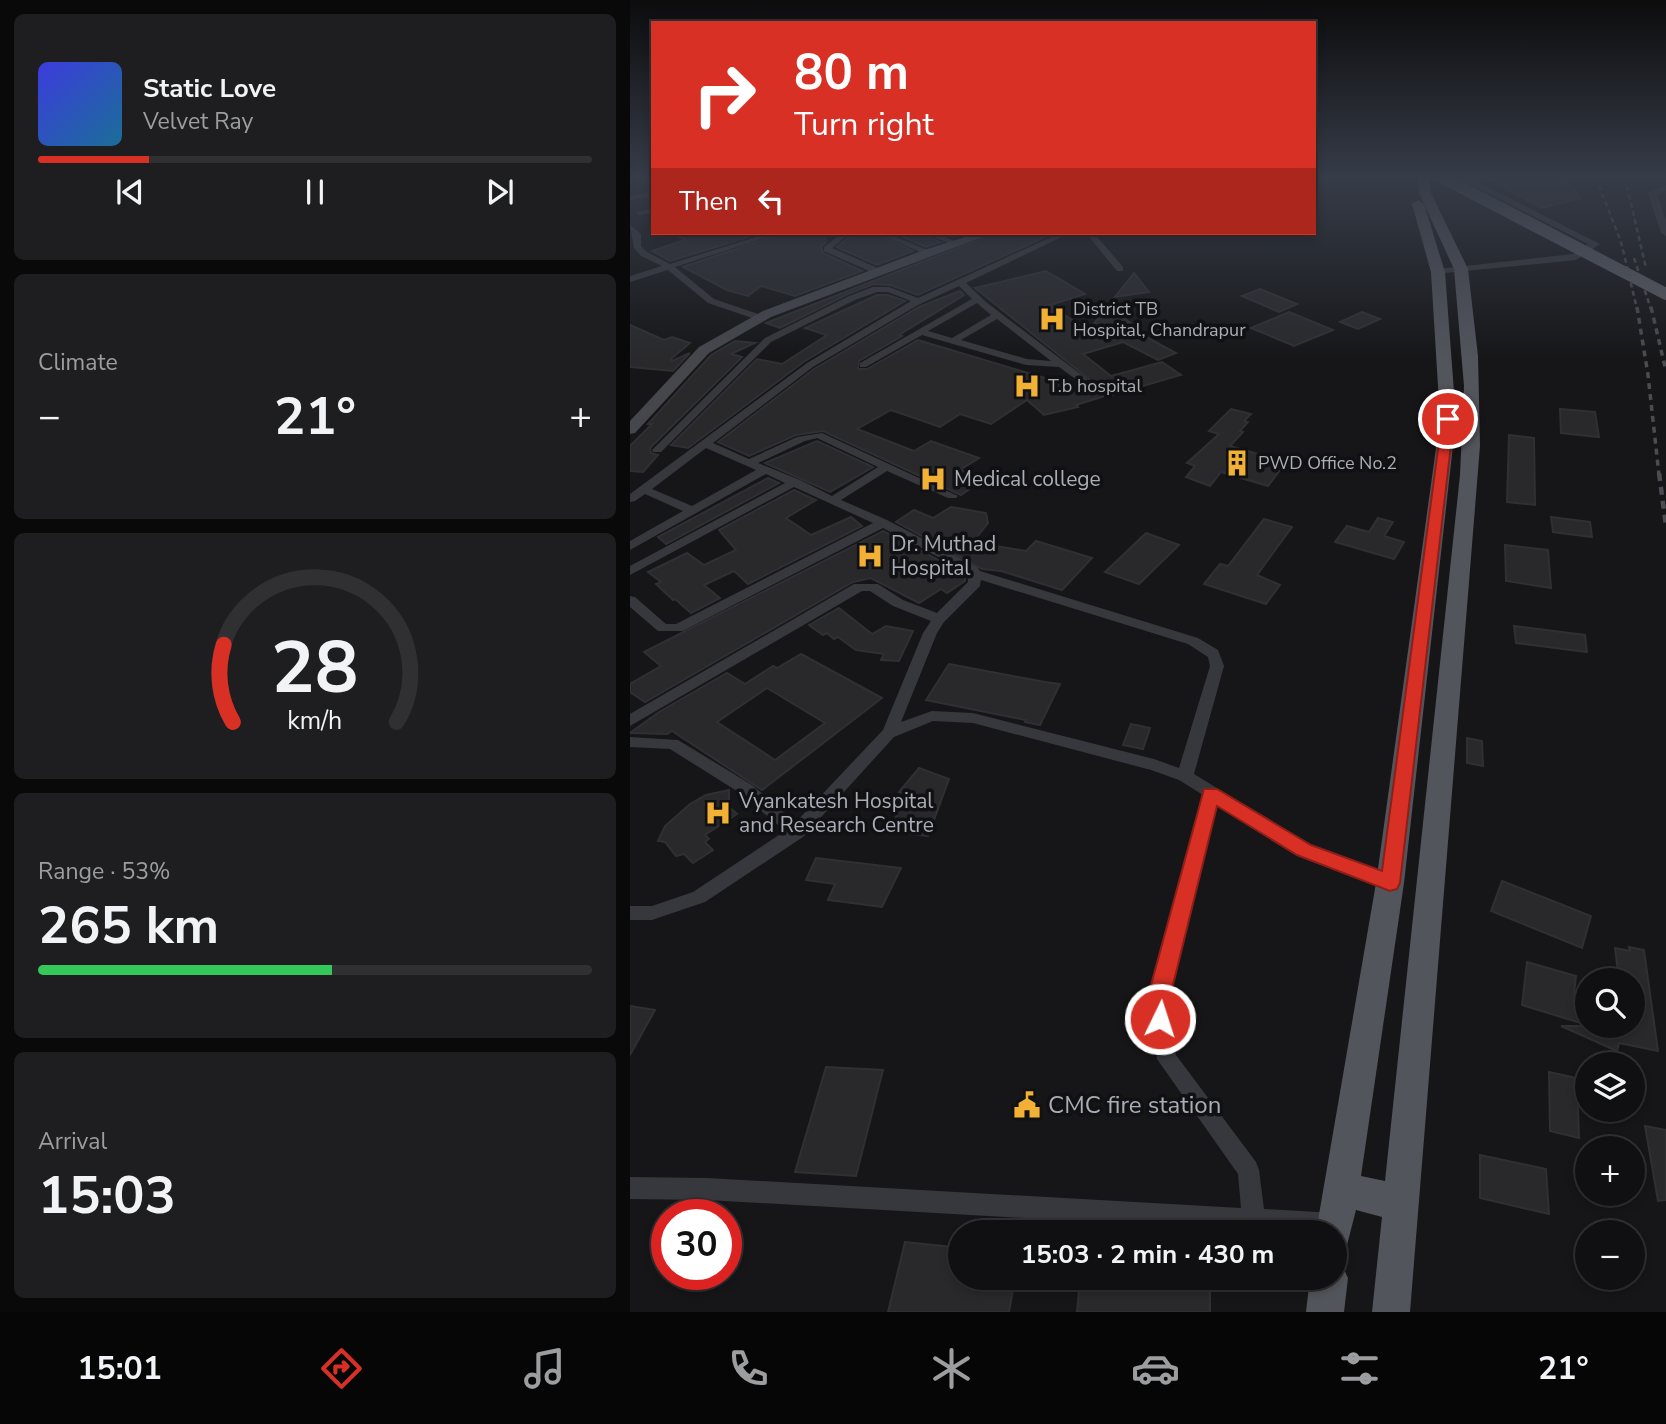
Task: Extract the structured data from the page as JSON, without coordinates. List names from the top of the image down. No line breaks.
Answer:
{"places":{"hospital":["District TB Hospital, Chandrapur","T.b hospital","Medical college","Dr. Muthad Hospital","Vyankatesh Hospital and Research Centre"],"building":["PWD Office No.2"],"public building":["CMC fire station"]},"page":{"turn":["80 m","Turn right"],"song":["Static Love","Velvet Ray"],"then":"Then","tile":["Climate",["Range · 53%","265 km"],["Arrival","15:03"]],"heat":["−","21°","+"],"map_buttons":["+","−"],"limit":"30","trip":"15:03 · 2 min · 430 m","tabs":["15:01","21°"],"gauge":["28","km/h"]}}
